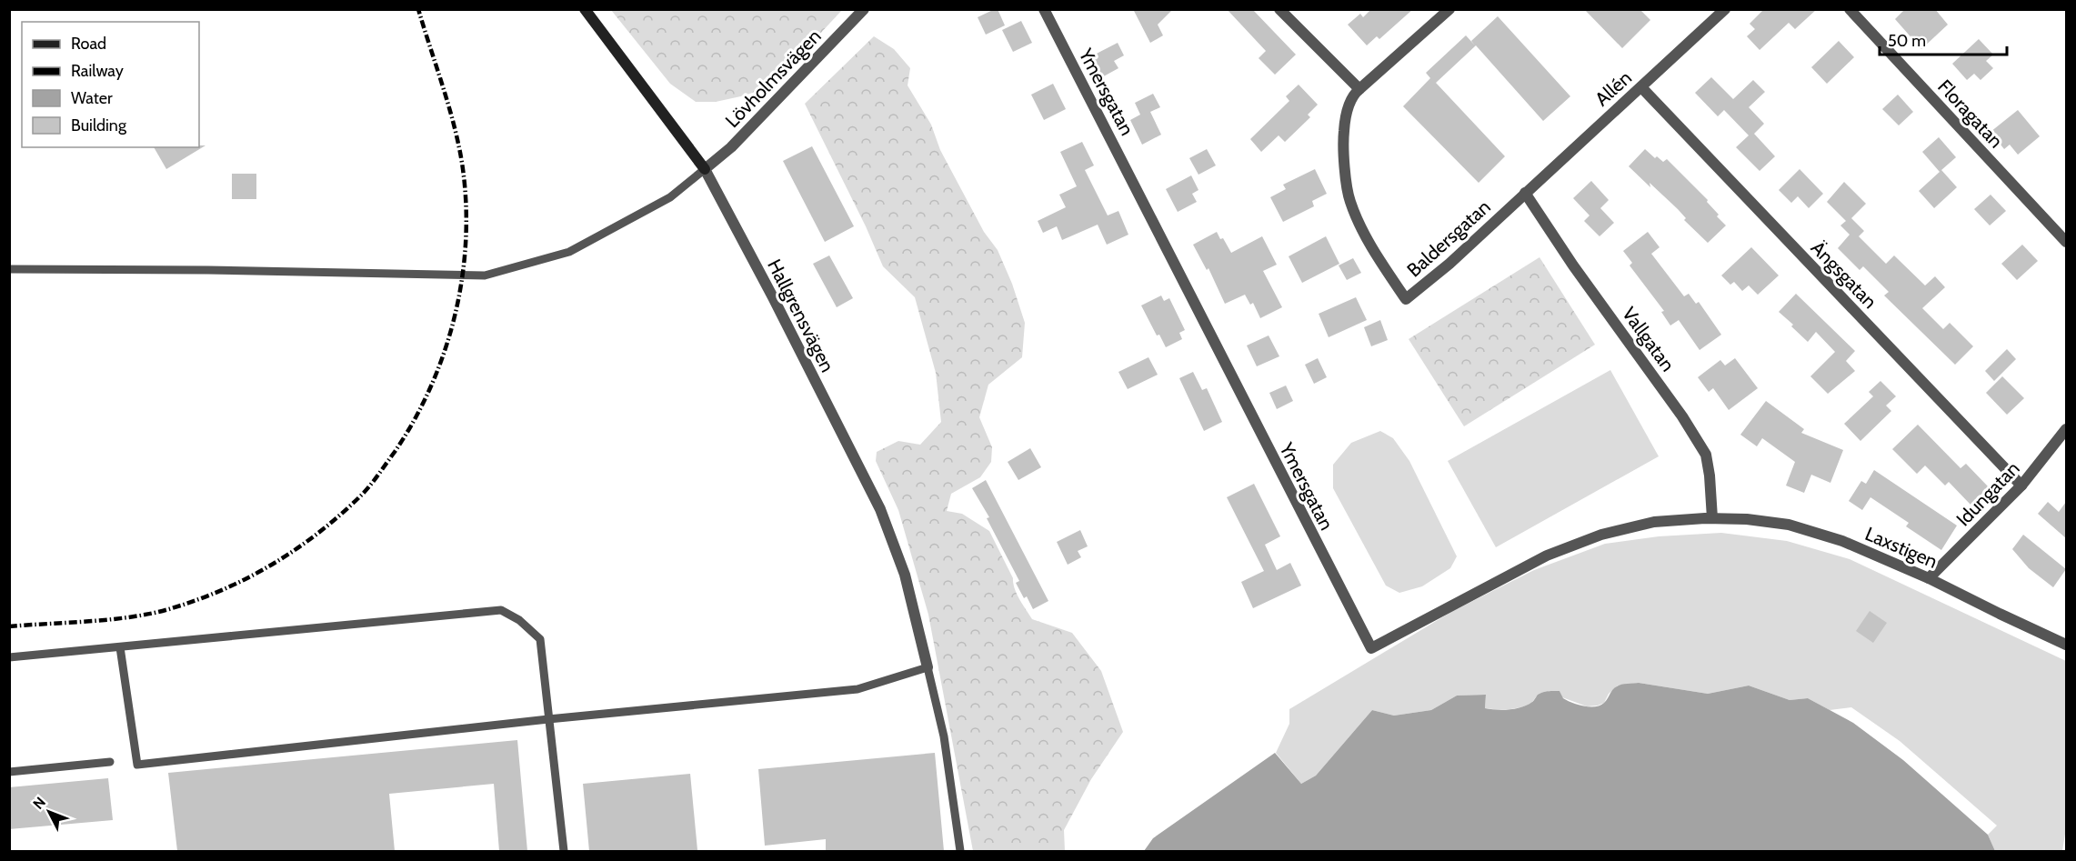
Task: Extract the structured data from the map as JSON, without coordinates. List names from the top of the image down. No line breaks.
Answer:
{"streets":{"street":["Lövholmsvägen","Allén","Ymersgatan","Floragatan","Baldersgatan","Ängsgatan","Hallgrensvägen","Vallgatan","Idungatan","Laxstigen"]},"crossings":[["Lövholmsvägen","Hallgrensvägen"],["Allén","Baldersgatan"],["Allén","Ängsgatan"],["Allén","Vallgatan"],["Ymersgatan","Vallgatan"],["Ymersgatan","Laxstigen"],["Baldersgatan","Vallgatan"],["Ängsgatan","Idungatan"],["Vallgatan","Laxstigen"],["Idungatan","Laxstigen"]],"legend":["Road","Railway","Water","Building"],"scale_bar":"50 m","north":"top left"}
